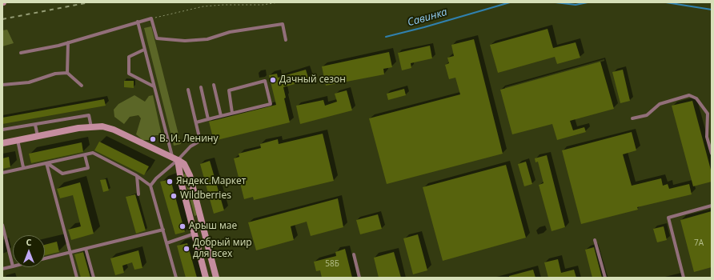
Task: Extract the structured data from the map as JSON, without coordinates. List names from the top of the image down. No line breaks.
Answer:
{"water":["Савинка"],"places":["Дачный сезон","В. И. Ленину","Яндекс.Маркет","Wildberries","Арыш мае","Добрый мир для всех"],"house_numbers":["7А","58Б"],"north":"top"}
